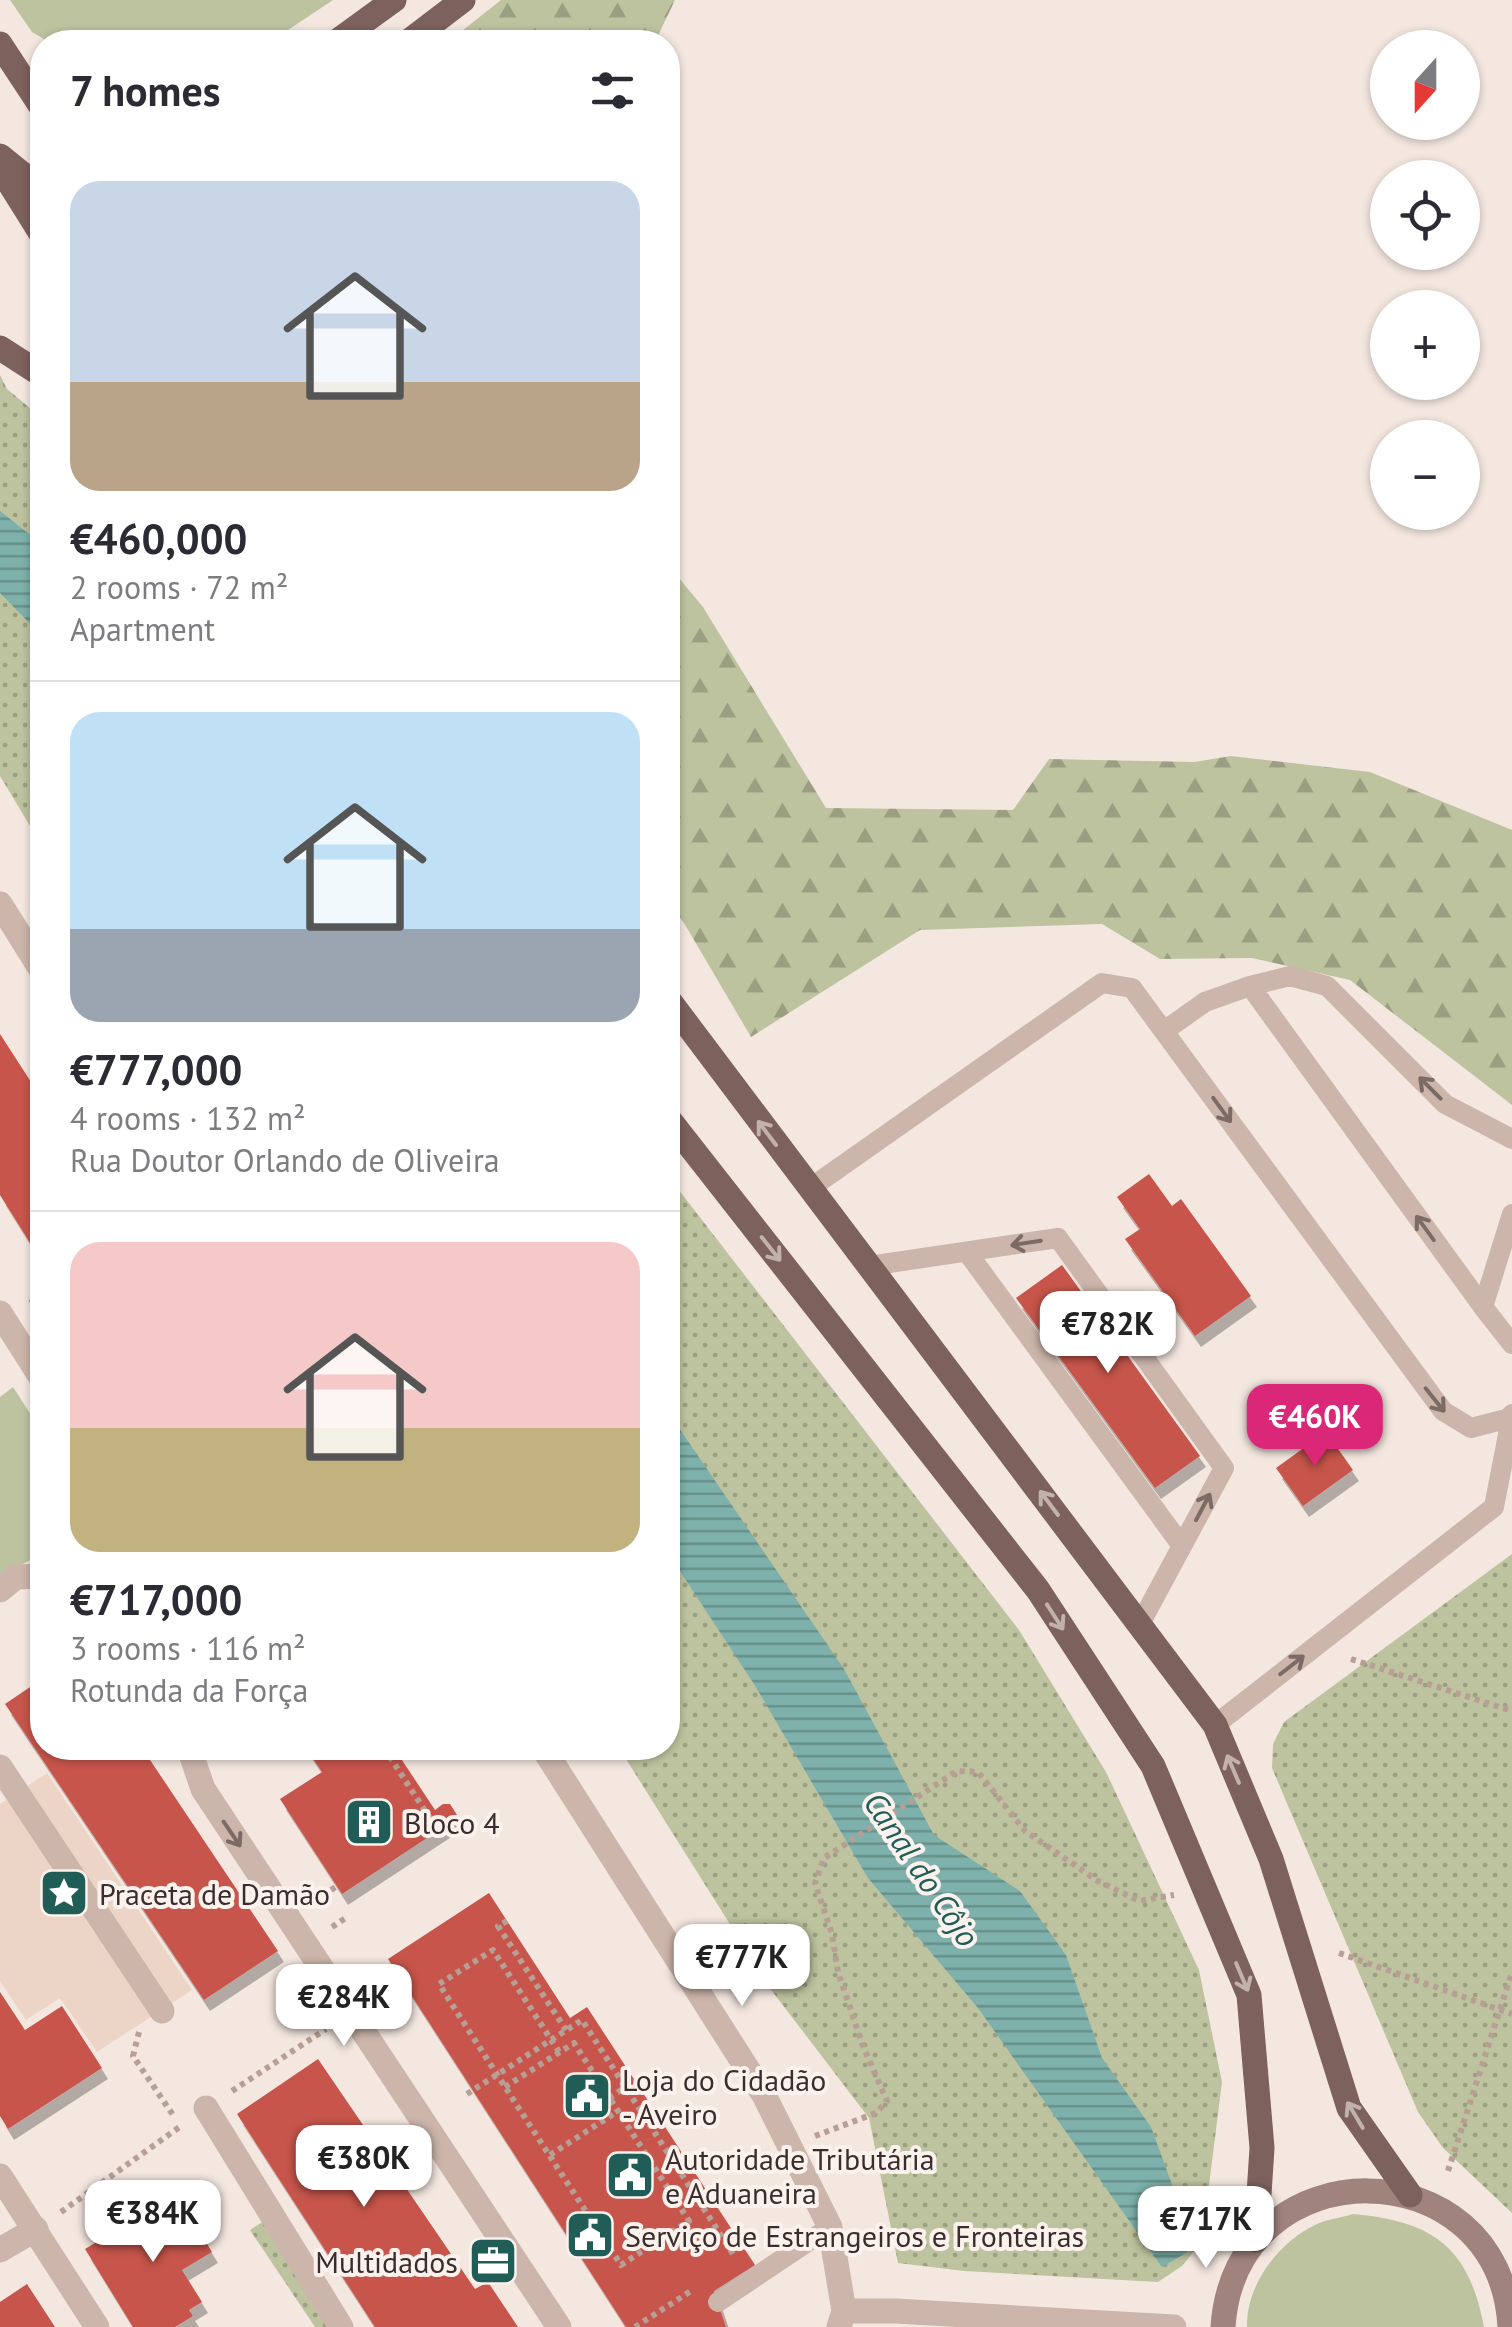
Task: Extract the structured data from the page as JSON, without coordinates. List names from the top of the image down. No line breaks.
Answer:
{"water":["Canal do Côjo"],"places":{"building":["Bloco 4"],"place":["Praceta de Damão"],"public building":["Loja do Cidadão - Aveiro","Autoridade Tributária e Aduaneira","Serviço de Estrangeiros e Fronteiras"],"office":["Multidados"]},"north":"bottom","page":{"map_buttons":["+","−"],"heading":"7 homes","list":[{"name":"€460,000","note":"2 rooms · 72 m² · Apartment"},{"name":"€777,000","note":"4 rooms · 132 m² · Rua Doutor Orlando de Oliveira"},{"name":"€717,000","note":"3 rooms · 116 m² · Rotunda da Força"}],"price":["€782K","€460K","€777K","€284K","€380K","€384K","€717K"]}}
